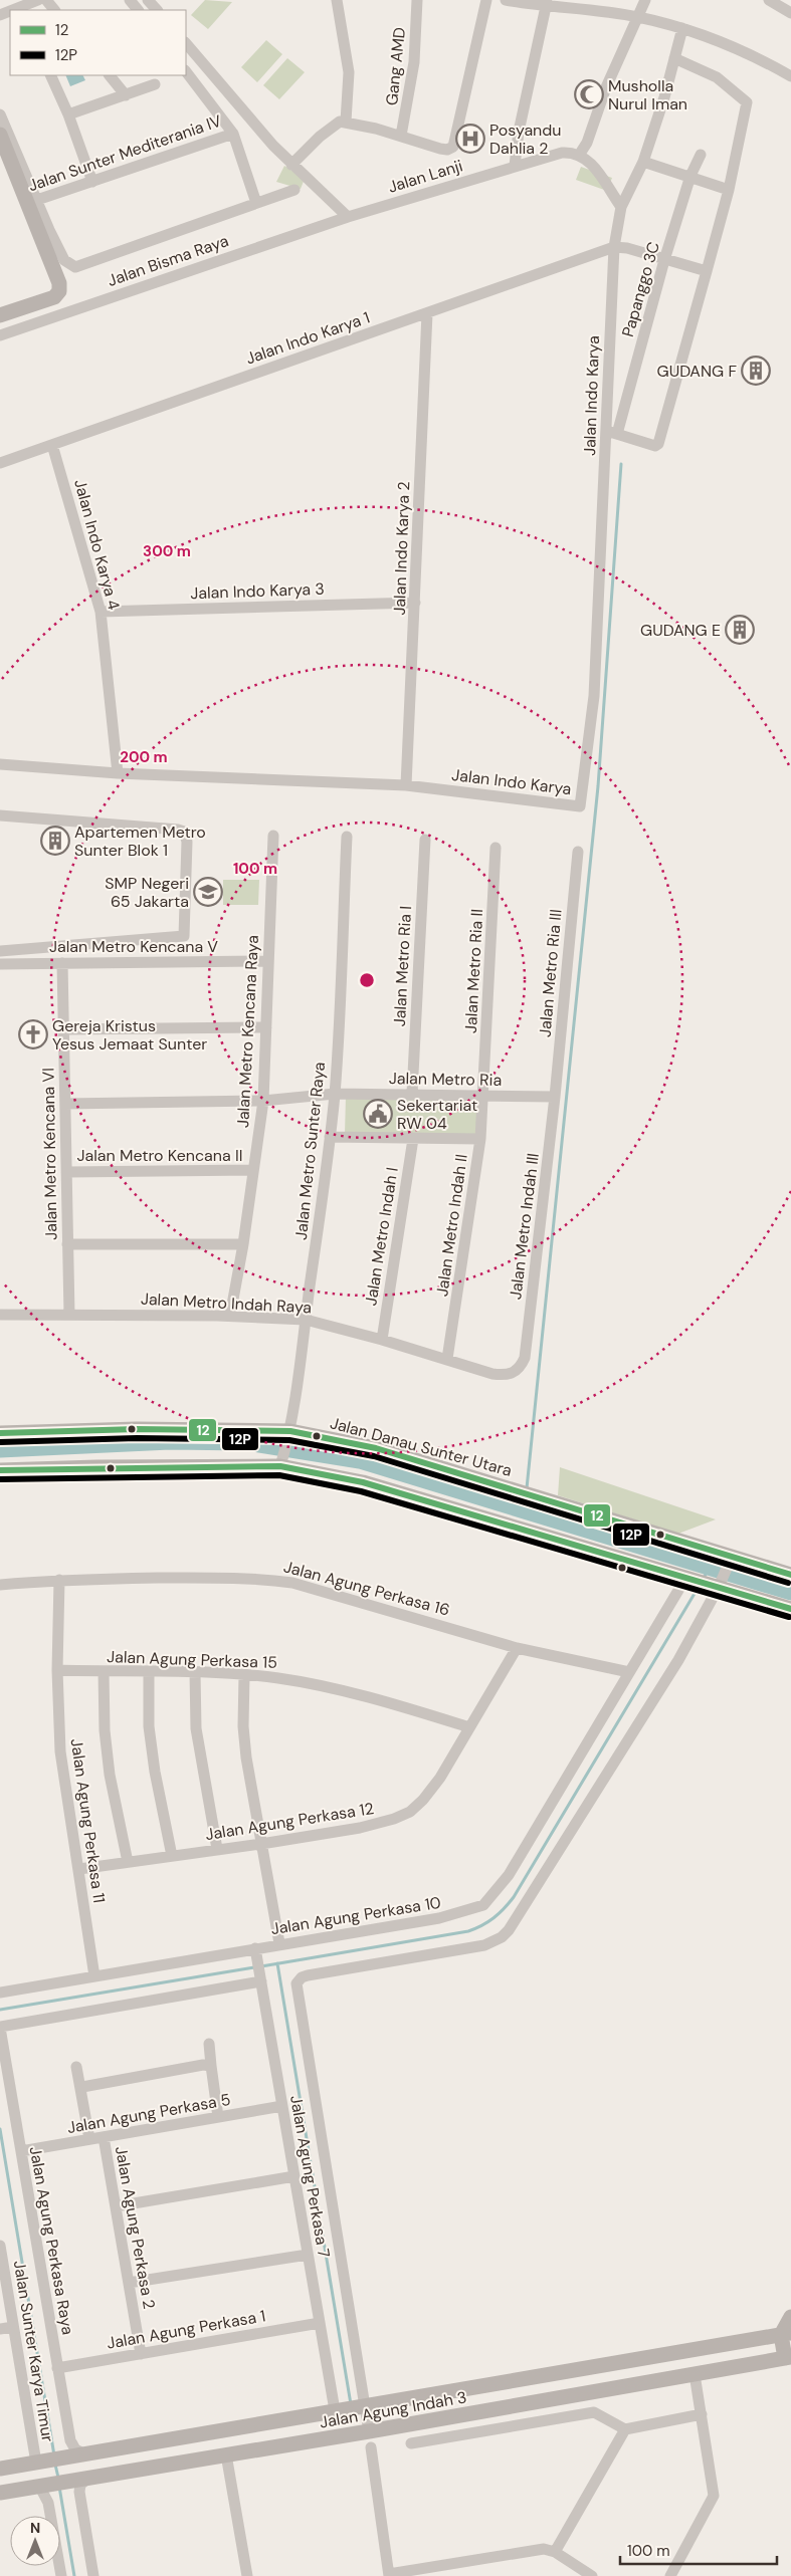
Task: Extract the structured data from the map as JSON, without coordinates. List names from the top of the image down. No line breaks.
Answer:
{"streets":{"street":["Gang AMD","Jalan Sunter Mediterania IV","Jalan Lanji","Jalan Bisma Raya","Papanggo 3C","Jalan Indo Karya 1","Jalan Indo Karya","Jalan Indo Karya 4","Jalan Indo Karya 2","Jalan Indo Karya 3","Jalan Metro Kencana V","Jalan Metro Ria I","Jalan Metro Ria II","Jalan Metro Ria III","Jalan Metro Kencana Raya","Jalan Metro Ria","Jalan Metro Sunter Raya","Jalan Metro Kencana VI","Jalan Metro Kencana II","Jalan Metro Indah II","Jalan Metro Indah III","Jalan Metro Indah I","Jalan Metro Indah Raya","Jalan Danau Sunter Utara","Jalan Agung Perkasa 16","Jalan Agung Perkasa 15","Jalan Agung Perkasa 11","Jalan Agung Perkasa 12","Jalan Agung Perkasa 10","Jalan Agung Perkasa 5","Jalan Agung Perkasa 7","Jalan Agung Perkasa 2","Jalan Agung Perkasa Raya","Jalan Agung Perkasa 1","Jalan Sunter Karya Timur","Jalan Agung Indah 3"]},"crossings":[["Gang AMD","Jalan Lanji"],["Jalan Lanji","Jalan Bisma Raya"],["Papanggo 3C","Jalan Indo Karya 1"],["Papanggo 3C","Jalan Indo Karya"],["Jalan Indo Karya 1","Jalan Indo Karya"],["Jalan Indo Karya 1","Jalan Indo Karya 4"],["Jalan Indo Karya 1","Jalan Indo Karya 2"],["Jalan Indo Karya","Jalan Indo Karya 4"],["Jalan Indo Karya","Jalan Indo Karya 2"],["Jalan Indo Karya 4","Jalan Indo Karya 3"],["Jalan Indo Karya 2","Jalan Indo Karya 3"],["Jalan Metro Kencana V","Jalan Metro Kencana Raya"],["Jalan Metro Kencana V","Jalan Metro Kencana VI"],["Jalan Metro Ria I","Jalan Metro Ria"],["Jalan Metro Ria II","Jalan Metro Ria"],["Jalan Metro Ria II","Jalan Metro Indah II"],["Jalan Metro Ria III","Jalan Metro Ria"],["Jalan Metro Ria III","Jalan Metro Indah III"],["Jalan Metro Kencana Raya","Jalan Metro Ria"],["Jalan Metro Kencana Raya","Jalan Metro Kencana II"],["Jalan Metro Kencana Raya","Jalan Metro Indah Raya"],["Jalan Metro Ria","Jalan Metro Sunter Raya"],["Jalan Metro Ria","Jalan Metro Kencana VI"],["Jalan Metro Ria","Jalan Metro Indah II"],["Jalan Metro Ria","Jalan Metro Indah III"],["Jalan Metro Sunter Raya","Jalan Metro Indah Raya"],["Jalan Metro Sunter Raya","Jalan Danau Sunter Utara"],["Jalan Metro Kencana VI","Jalan Metro Kencana II"],["Jalan Metro Kencana VI","Jalan Metro Indah Raya"],["Jalan Metro Indah II","Jalan Metro Indah Raya"],["Jalan Metro Indah III","Jalan Metro Indah Raya"],["Jalan Metro Indah I","Jalan Metro Indah Raya"],["Jalan Agung Perkasa 16","Jalan Agung Perkasa 11"],["Jalan Agung Perkasa 16","Jalan Agung Perkasa 12"],["Jalan Agung Perkasa 16","Jalan Agung Perkasa 10"],["Jalan Agung Perkasa 15","Jalan Agung Perkasa 11"],["Jalan Agung Perkasa 15","Jalan Agung Perkasa 12"],["Jalan Agung Perkasa 11","Jalan Agung Perkasa 12"],["Jalan Agung Perkasa 11","Jalan Agung Perkasa 10"],["Jalan Agung Perkasa 10","Jalan Agung Perkasa 7"],["Jalan Agung Perkasa 5","Jalan Agung Perkasa 7"],["Jalan Agung Perkasa 5","Jalan Agung Perkasa 2"],["Jalan Agung Perkasa 5","Jalan Agung Perkasa Raya"],["Jalan Agung Perkasa 7","Jalan Agung Perkasa 1"],["Jalan Agung Perkasa 7","Jalan Agung Indah 3"],["Jalan Agung Perkasa 2","Jalan Agung Perkasa 1"],["Jalan Agung Perkasa Raya","Jalan Agung Perkasa 1"],["Jalan Agung Perkasa Raya","Jalan Agung Indah 3"],["Jalan Sunter Karya Timur","Jalan Agung Indah 3"]],"places":{"mosque":["Musholla Nurul Iman"],"hospital":["Posyandu Dahlia 2"],"building":["GUDANG F","GUDANG E","Apartemen Metro Sunter Blok 1"],"school or university":["SMP Negeri 65 Jakarta"],"church":["Gereja Kristus Yesus Jemaat Sunter"],"public building":["Sekertariat RW 04"]},"lines":["transit line 12","transit line 12P"],"legend":["12","12P"],"scale_bar":"100 m","north":"top","rings":["300 m","200 m","100 m"]}
